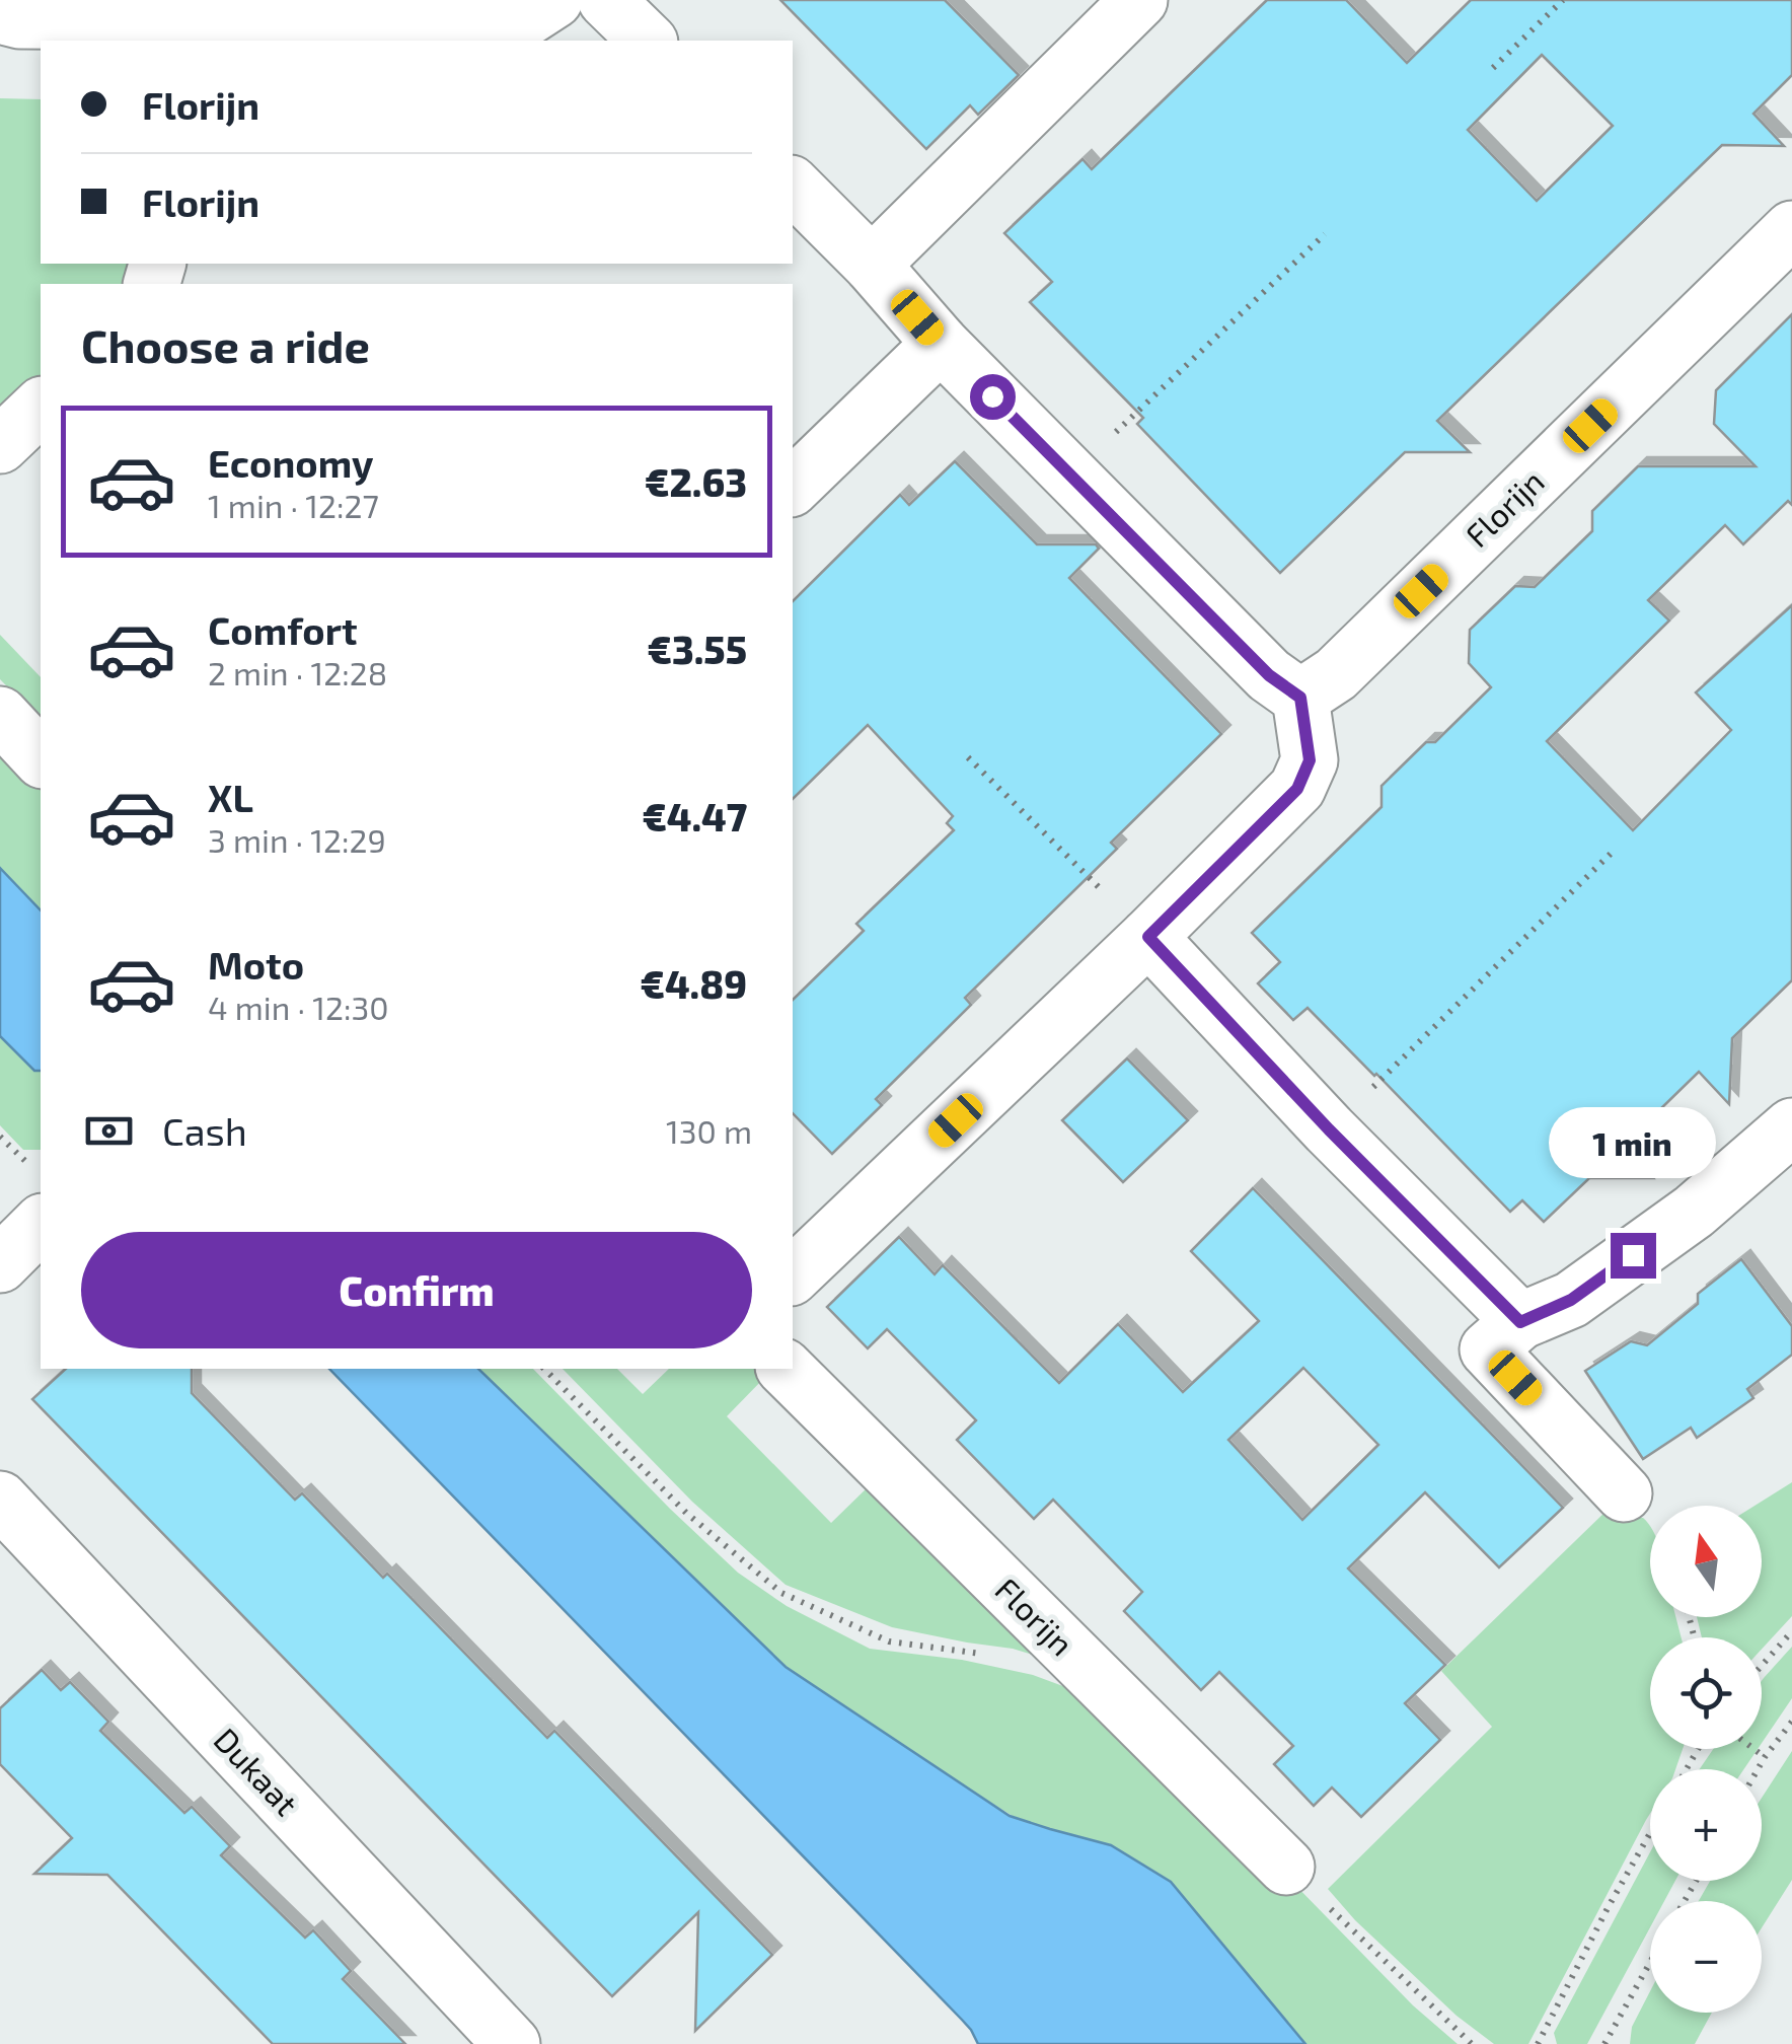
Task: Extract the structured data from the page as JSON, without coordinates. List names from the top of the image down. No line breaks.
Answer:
{"streets":{"street":["Florijn","Dukaat"]},"north":"top","page":{"banner":["Florijn","Florijn"],"heading":"Choose a ride","list":[{"name":"Economy","note":"1 min · 12:27","value":"€2.63"},{"name":"Comfort","note":"2 min · 12:28","value":"€3.55"},{"name":"XL","note":"3 min · 12:29","value":"€4.47"},{"name":"Moto","note":"4 min · 12:30","value":"€4.89"}],"pay":["Cash","130 m"],"bubble":"1 min","buttons":"Confirm","map_buttons":["+","−"]}}
